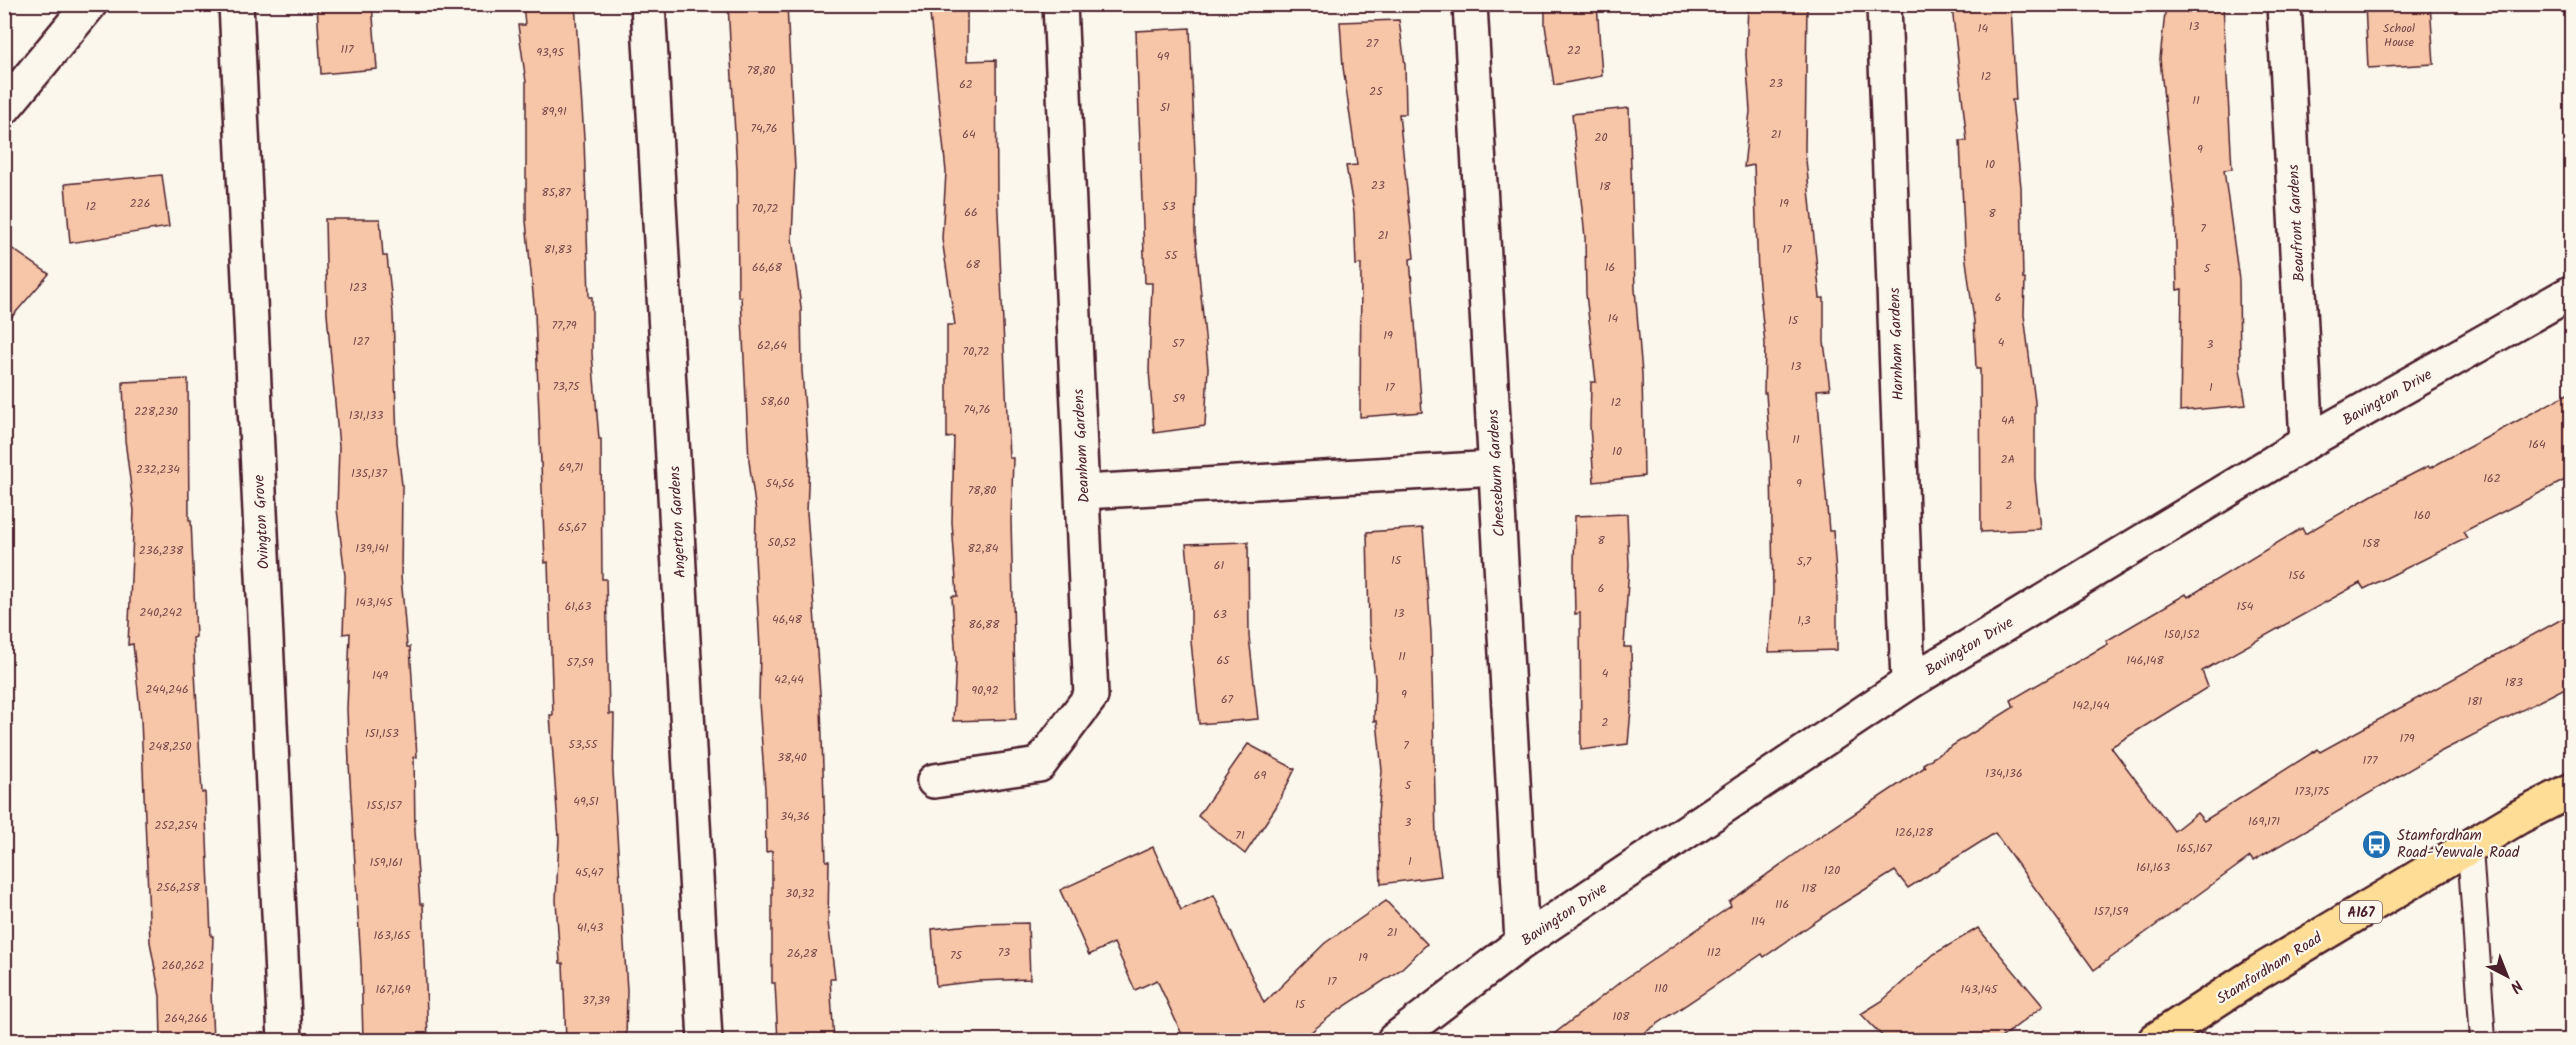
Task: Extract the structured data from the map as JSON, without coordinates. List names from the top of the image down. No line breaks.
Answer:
{"streets":{"main road":["A167","Stamfordham Road"],"street":["Beaufront Gardens","Harnham Gardens","Bavington Drive","Deanham Gardens","Cheeseburn Gardens","Ovington Grove","Angerton Gardens"]},"crossings":[["Beaufront Gardens","Bavington Drive"],["Harnham Gardens","Bavington Drive"],["Bavington Drive","Cheeseburn Gardens"]],"places":{"bus stop":["Stamfordham Road-Yewvale Road"]},"house_numbers":["13","14","School House","27","117","22","93,95","49","78,80","12","23","62","25","11","51","89,91","74,76","64","21","20","9","10","23","18","85,87","226","19","12","53","70,72","66","8","7","21","81,83","17","55","68","66,68","16","5","123","6","14","15","77,79","19","127","4","57","3","62,64","70,72","13","73,75","17","1","59","58,60","12","74,76","228,230","131,133","4A","11","164","10","2A","69,71","232,234","135,137","162","54,56","9","78,80","2","160","65,67","8","50,52","158","139,141","82,84","236,238","15","5,7","61","156","6","143,145","61,63","154","240,242","13","63","46,48","1,3","86,88","150,152","11","65","146,148","57,59","4","149","42,44","183","244,246","90,92","9","67","181","142,144","2","151,153","179","53,55","7","248,250","38,40","177","134,136","69","5","173,175","49,51","155,157","34,36","169,171","3","252,254","126,128","71","165,167","1","159,161","161,163","120","45,47","256,258","118","30,32","116","157,159","114","41,43","21","163,165","73","112","26,28","75","19","260,262","17","110","167,169","143,145","37,39","15","108","264,266"],"north":"bottom right"}
